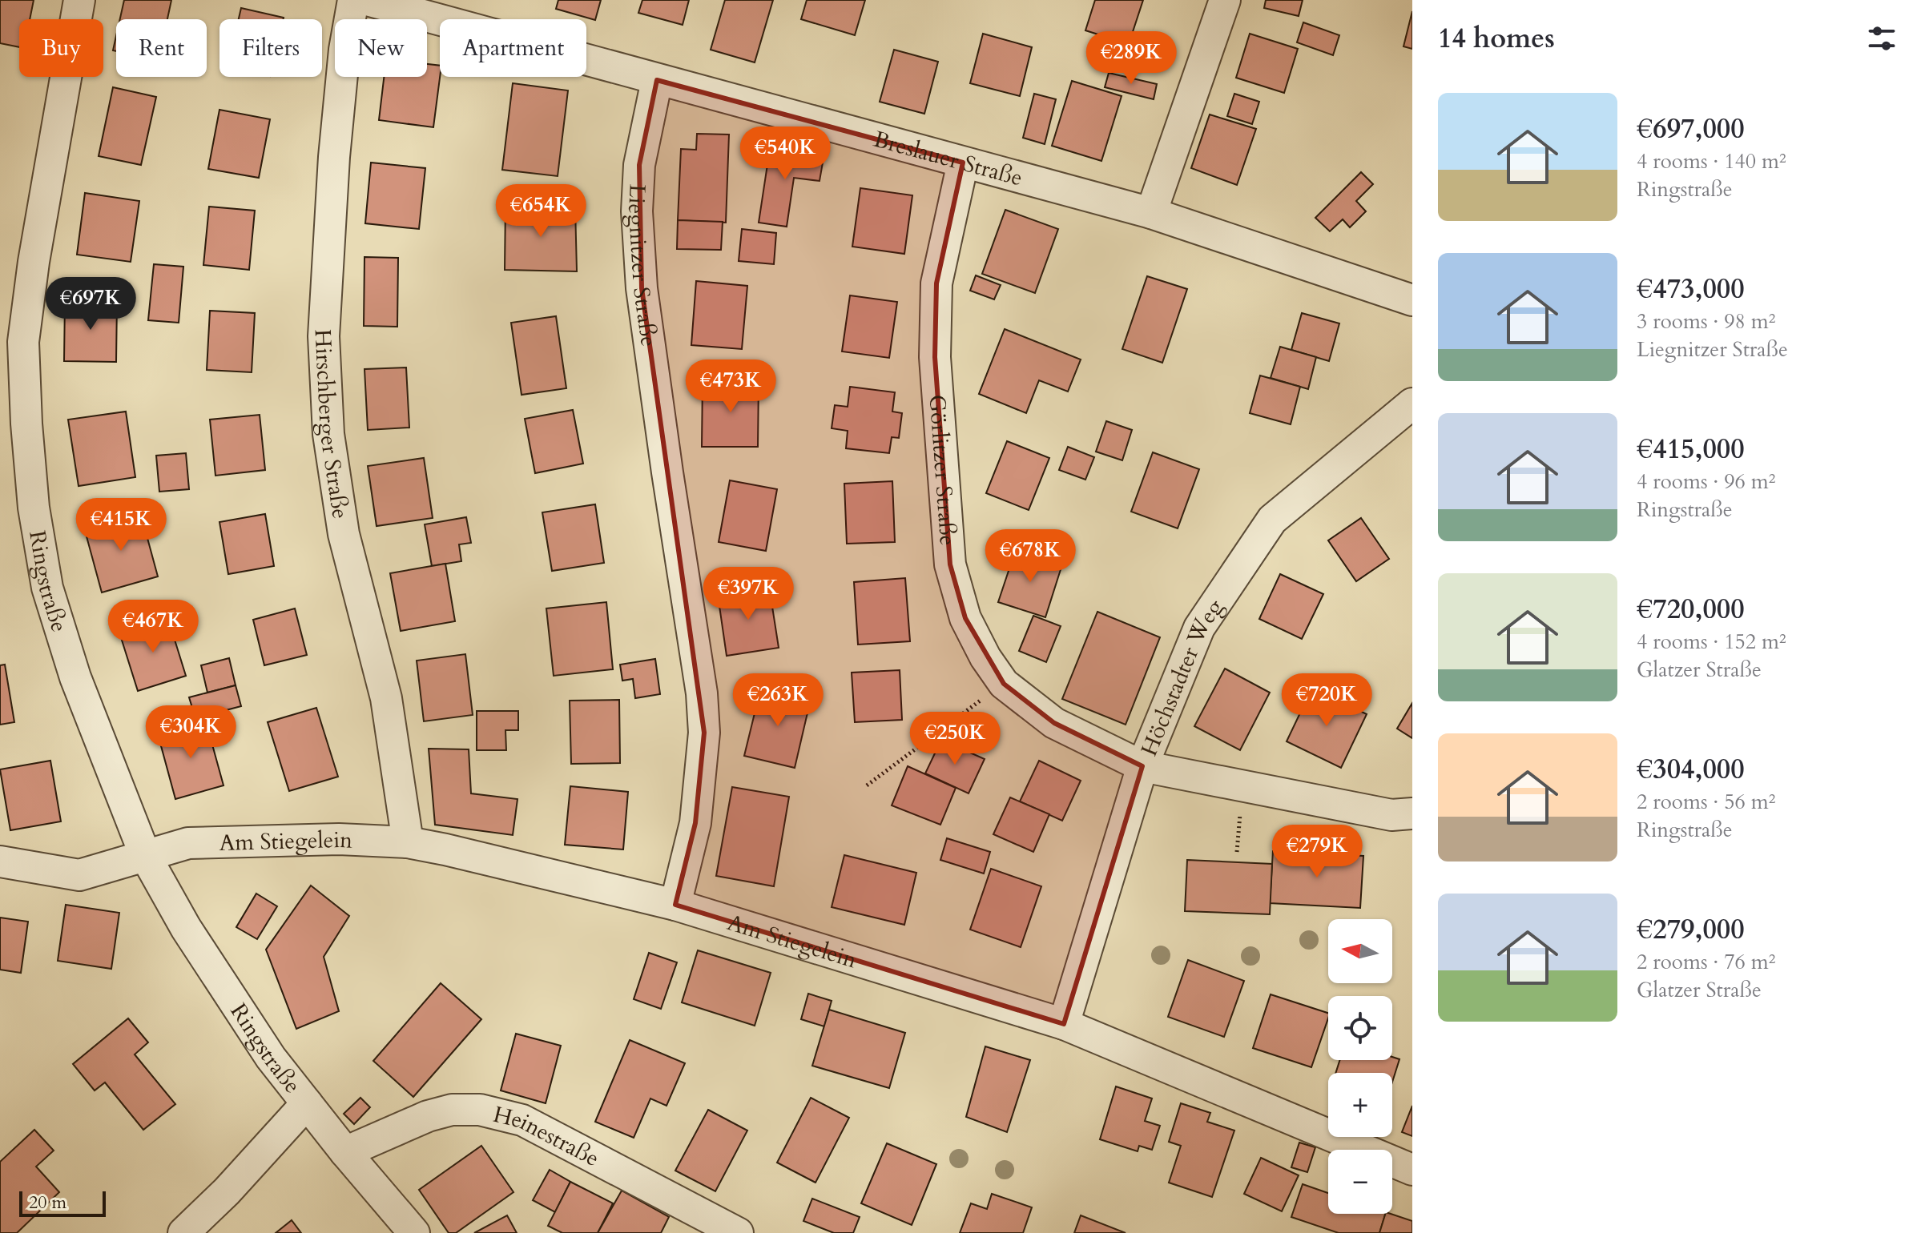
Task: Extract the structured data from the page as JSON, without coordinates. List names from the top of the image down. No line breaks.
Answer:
{"streets":{"street":["Breslauer Straße","Liegnitzer Straße","Hirschberger Straße","Görlitzer Straße","Ringstraße","Höchstadter Weg","Am Stiegelein","Heinestraße"]},"crossings":[["Breslauer Straße","Liegnitzer Straße"],["Breslauer Straße","Görlitzer Straße"],["Liegnitzer Straße","Am Stiegelein"],["Hirschberger Straße","Am Stiegelein"],["Görlitzer Straße","Höchstadter Weg"],["Ringstraße","Am Stiegelein"],["Ringstraße","Heinestraße"],["Höchstadter Weg","Am Stiegelein"]],"scale_bar":"20 m","north":"left","page":{"heading":"14 homes","chip":["Buy","Rent","Filters","New","Apartment"],"price":["€289K","€540K","€654K","€697K","€473K","€415K","€678K","€397K","€467K","€263K","€720K","€304K","€250K","€279K"],"list":[{"name":"€697,000","note":"4 rooms · 140 m² · Ringstraße"},{"name":"€473,000","note":"3 rooms · 98 m² · Liegnitzer Straße"},{"name":"€415,000","note":"4 rooms · 96 m² · Ringstraße"},{"name":"€720,000","note":"4 rooms · 152 m² · Glatzer Straße"},{"name":"€304,000","note":"2 rooms · 56 m² · Ringstraße"},{"name":"€279,000","note":"2 rooms · 76 m² · Glatzer Straße"}],"map_buttons":["+","−"],"scale":"20 m"}}
